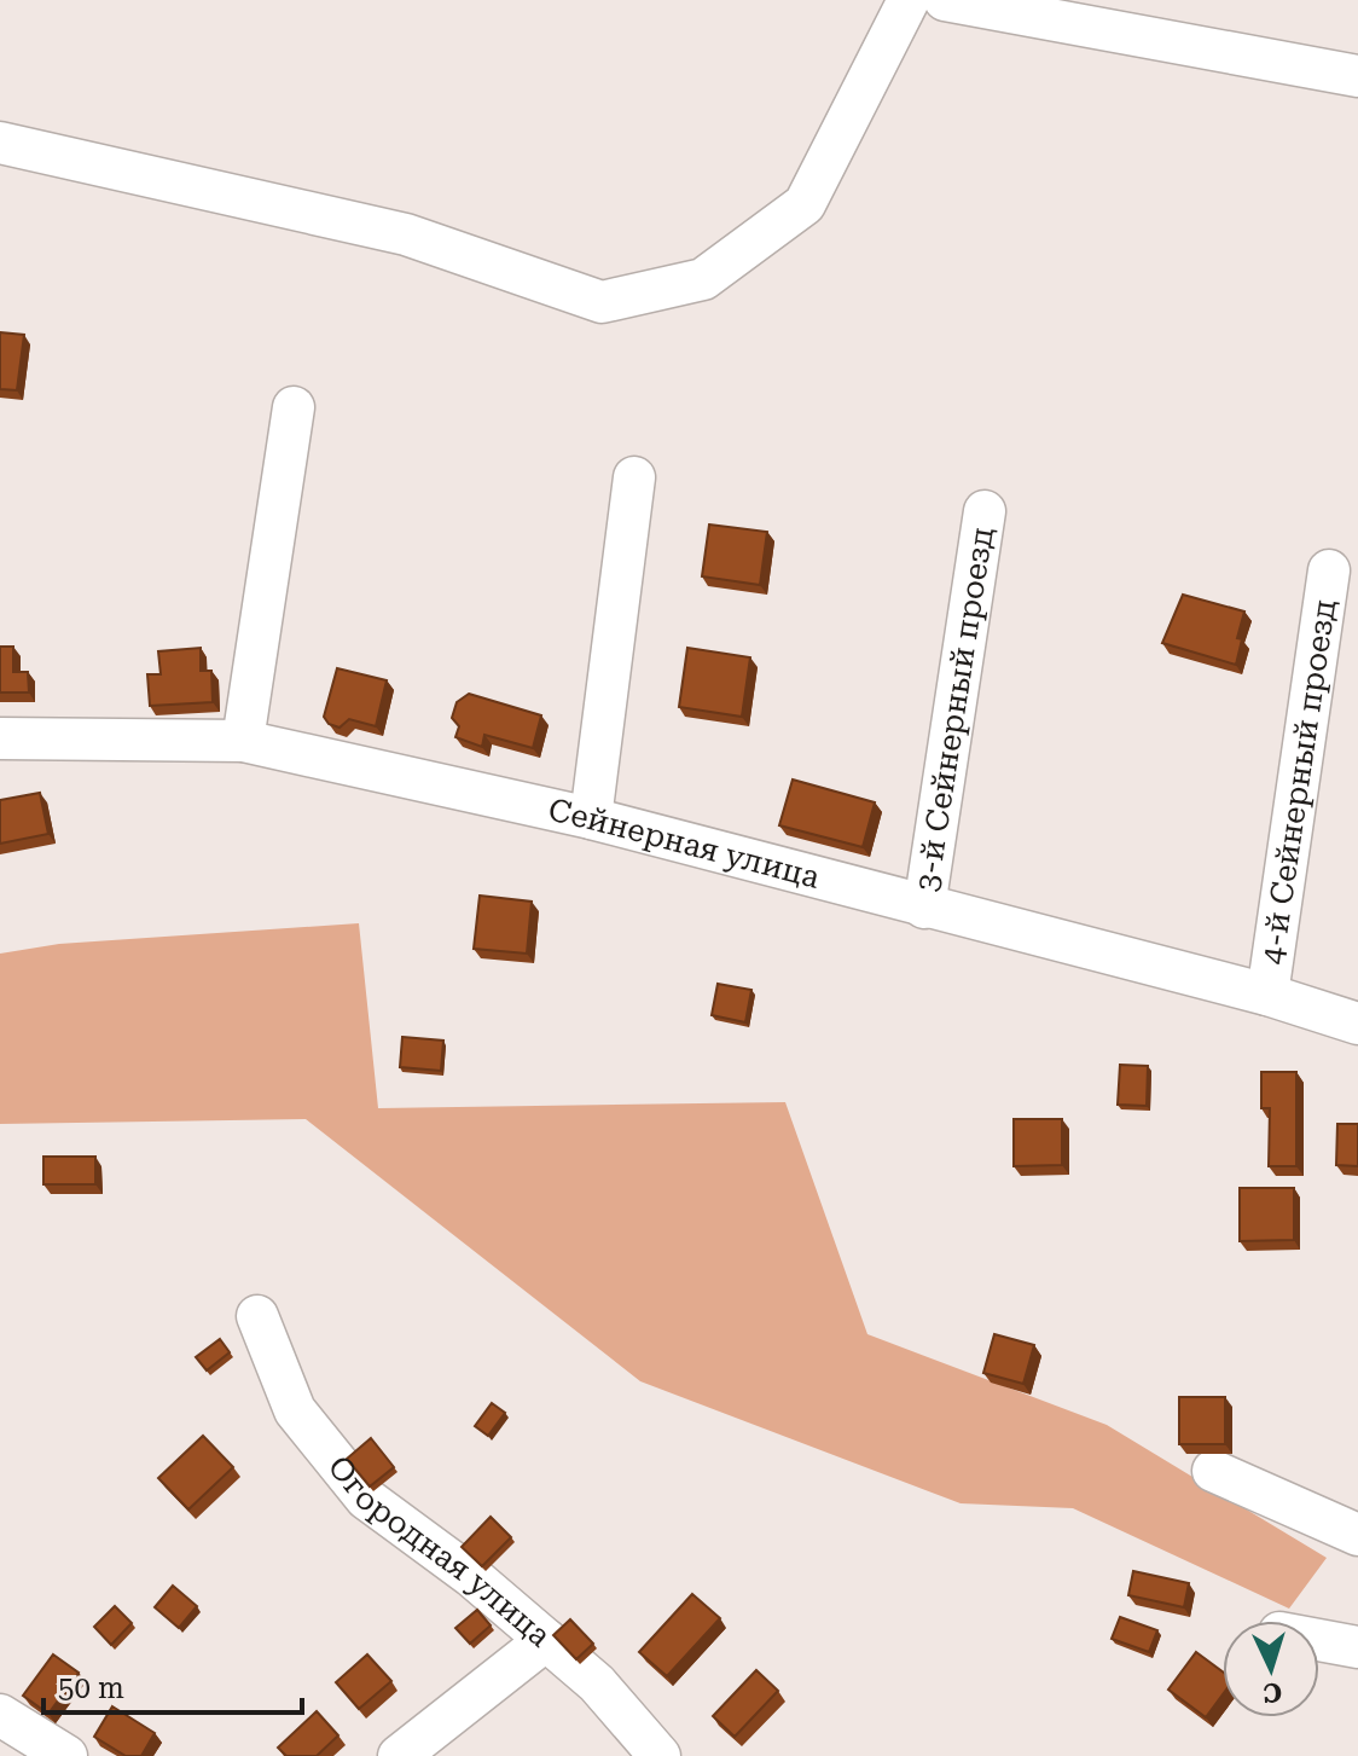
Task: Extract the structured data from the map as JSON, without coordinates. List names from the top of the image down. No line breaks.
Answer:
{"streets":{"lane":["3-й Сейнерный проезд","4-й Сейнерный проезд","Сейнерная улица","Огородная улица"]},"crossings":[["3-й Сейнерный проезд","Сейнерная улица"],["4-й Сейнерный проезд","Сейнерная улица"]],"scale_bar":"50 m","north":"bottom"}
